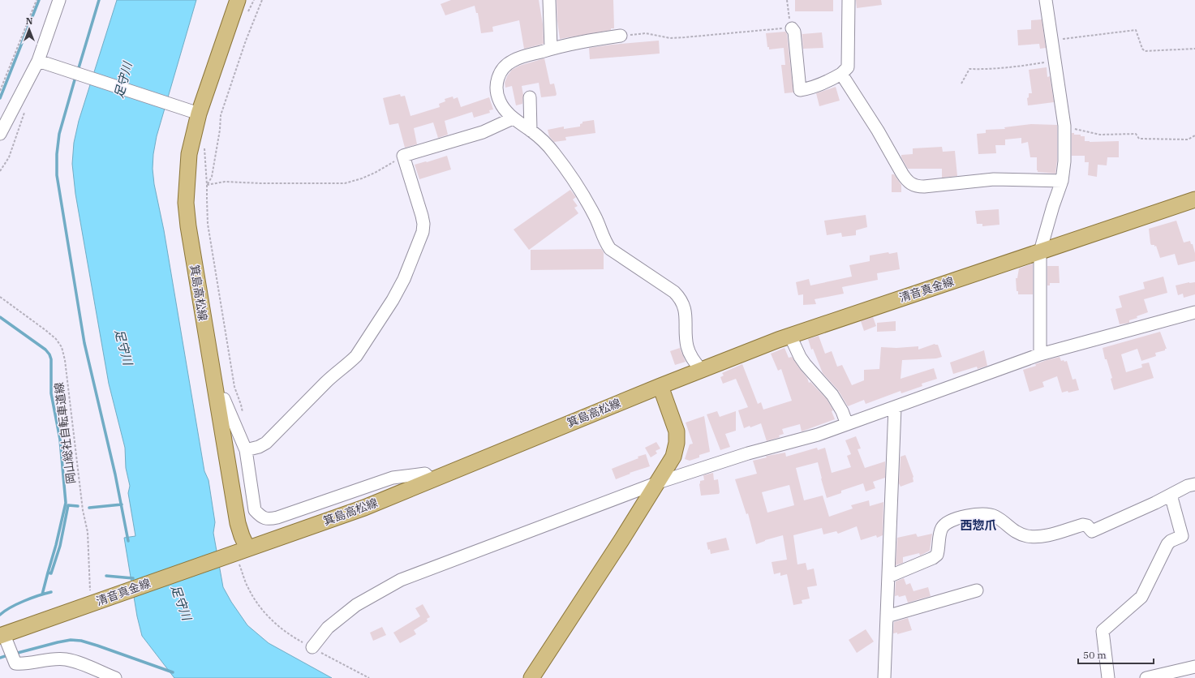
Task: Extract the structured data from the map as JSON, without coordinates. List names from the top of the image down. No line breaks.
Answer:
{"streets":{"main road":["清音真金線","箕島高松線"],"path":["岡山総社自転車道線"]},"crossings":[["清音真金線","箕島高松線"],["清音真金線","岡山総社自転車道線"]],"districts":["西惣爪"],"water":["足守川"],"scale_bar":"50 m","north":"top"}
